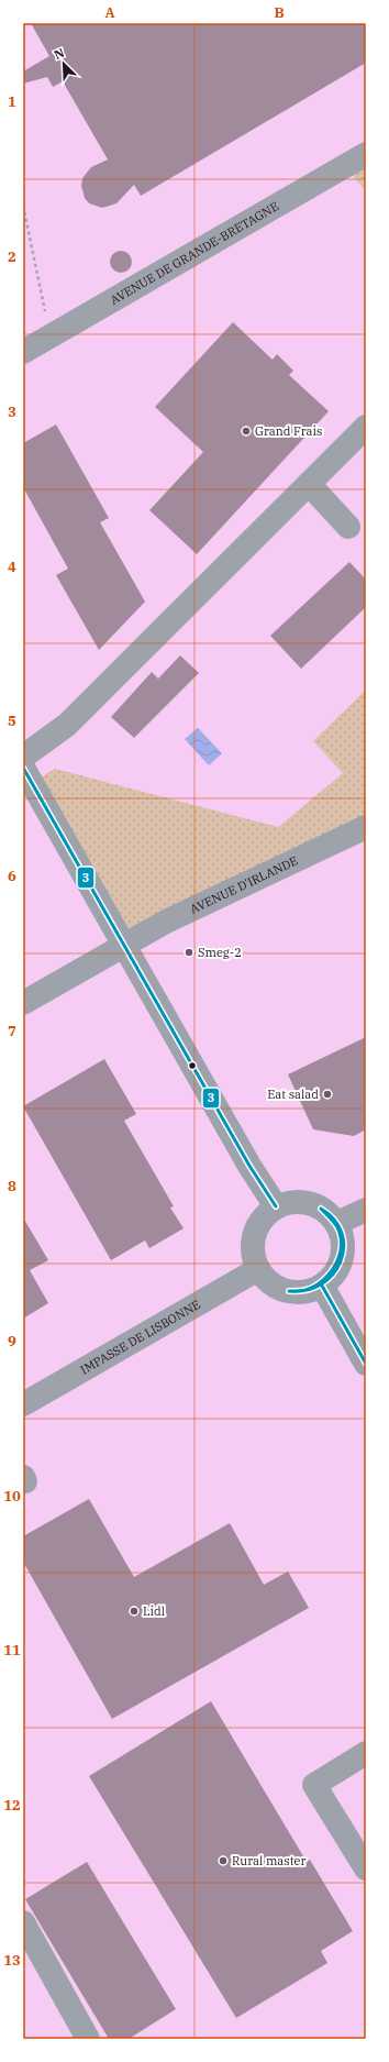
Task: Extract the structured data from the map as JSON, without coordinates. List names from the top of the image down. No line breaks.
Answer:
{"streets":{"street":["AVENUE DE GRANDE-BRETAGNE","AVENUE D'IRLANDE","IMPASSE DE LISBONNE"]},"places":["Grand Frais","Smeg-2","Eat salad","Lidl","Rural master"],"lines":["transit line 3"],"north":"top left","grid":{"columns":["A","B"],"rows":["1","2","3","4","5","6","7","8","9","10","11","12","13"]}}
